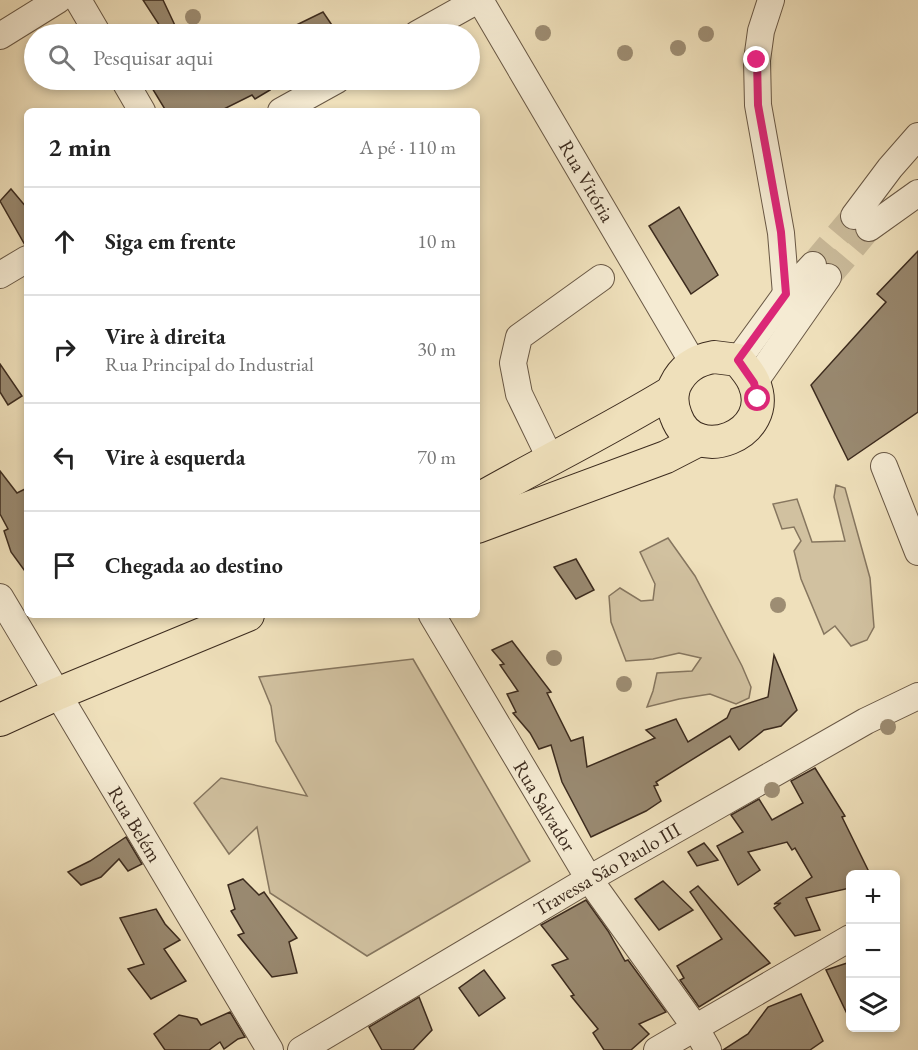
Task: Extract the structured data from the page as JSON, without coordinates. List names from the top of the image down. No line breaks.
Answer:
{"streets":{"street":["Rua Vitória","Rua Salvador","Rua Belém","Travessa São Paulo III"]},"crossings":[["Rua Salvador","Travessa São Paulo III"]],"page":{"search":"Pesquisar aqui","heading":["2 min","A pé · 110 m"],"list":[["Siga em frente","10 m"],["Vire à direita","Rua Principal do Industrial","30 m"],["Vire à esquerda","70 m"],"Chegada ao destino"],"map_buttons":["+","−"]}}
